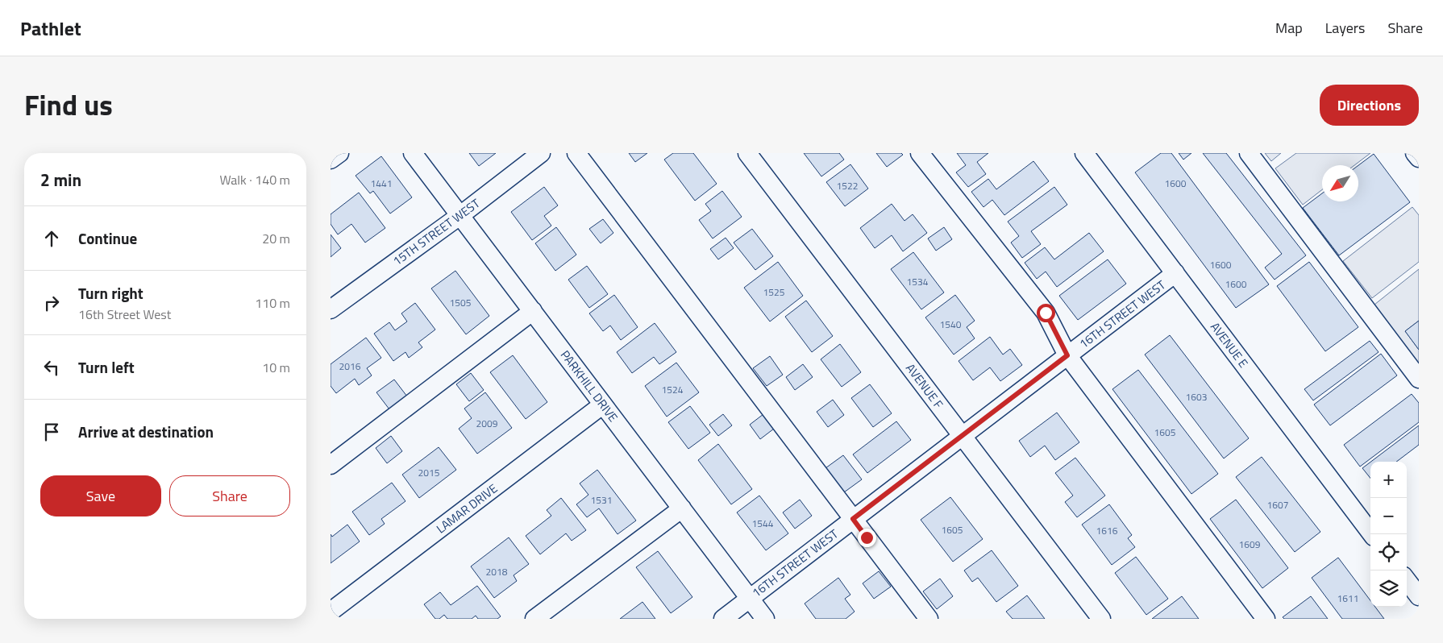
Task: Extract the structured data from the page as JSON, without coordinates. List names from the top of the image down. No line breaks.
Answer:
{"streets":{"street":["15TH STREET WEST","16TH STREET WEST","AVENUE E","PARKHILL DRIVE","AVENUE F","LAMAR DRIVE"]},"crossings":[["15TH STREET WEST","PARKHILL DRIVE"],["16TH STREET WEST","AVENUE E"],["16TH STREET WEST","PARKHILL DRIVE"],["16TH STREET WEST","AVENUE F"],["PARKHILL DRIVE","LAMAR DRIVE"]],"house_numbers":["1441","1600","1522","1600","1534","1600","1525","1505","1540","2016","1524","1603","2009","1605","2015","1531","1607","1544","1605","1616","1609","2018","1611"],"north":"bottom left","page":{"header":"Pathlet","nav":["Map","Layers","Share"],"title":"Find us","buttons":["Directions",["Save","Share"]],"heading":["2 min","Walk · 140 m"],"list":[["Continue","20 m"],["Turn right","16th Street West","110 m"],["Turn left","10 m"],"Arrive at destination"],"map_buttons":["+","−"]}}
